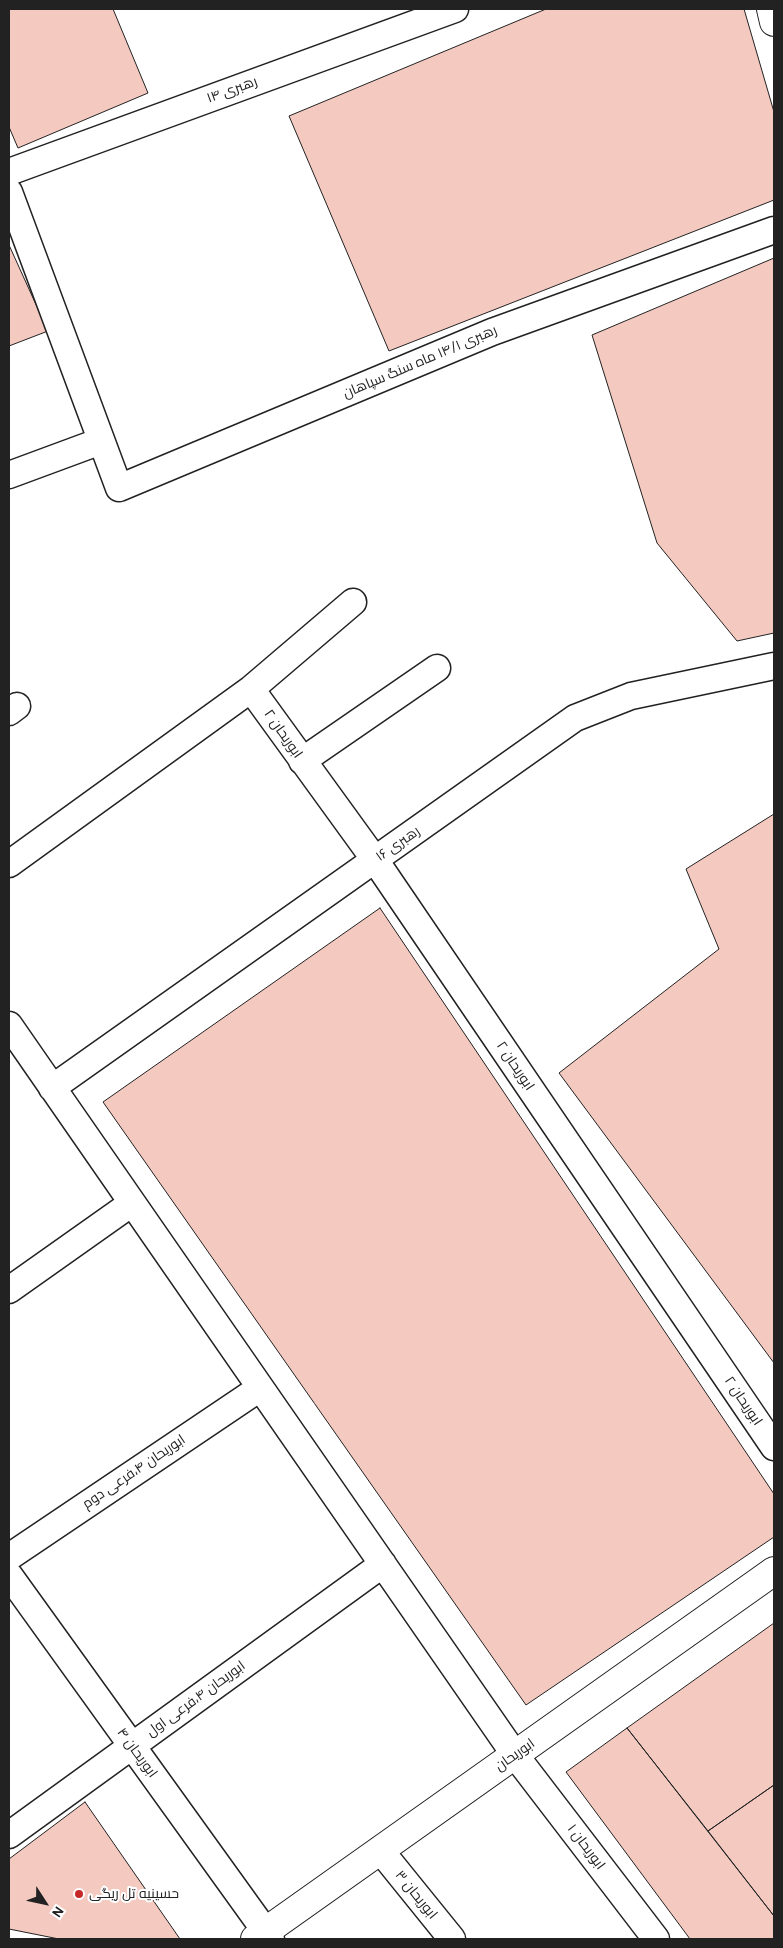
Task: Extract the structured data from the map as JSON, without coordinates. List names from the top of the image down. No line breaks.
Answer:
{"streets":{"street":["رهبری ۱۴","رهبری ۱۴/۱ ماه سنگ سپاهان","ابوریحان ۲","رهبری ۱۶","ابوریحان ۴،فرعی دوم","ابوریحان ۴،فرعی اول","ابوریحان ۴","ابوریحان","ابوریحان ۱","ابوریحان ۳"]},"crossings":[["ابوریحان ۲","رهبری ۱۶"],["رهبری ۱۶","ابوریحان ۱"],["ابوریحان ۴،فرعی دوم","ابوریحان ۱"],["ابوریحان ۴،فرعی اول","ابوریحان ۴"],["ابوریحان ۴،فرعی اول","ابوریحان ۱"],["ابوریحان ۴","ابوریحان"],["ابوریحان","ابوریحان ۱"],["ابوریحان","ابوریحان ۳"]],"places":["حسینیه تل ریگی"],"north":"bottom right"}
